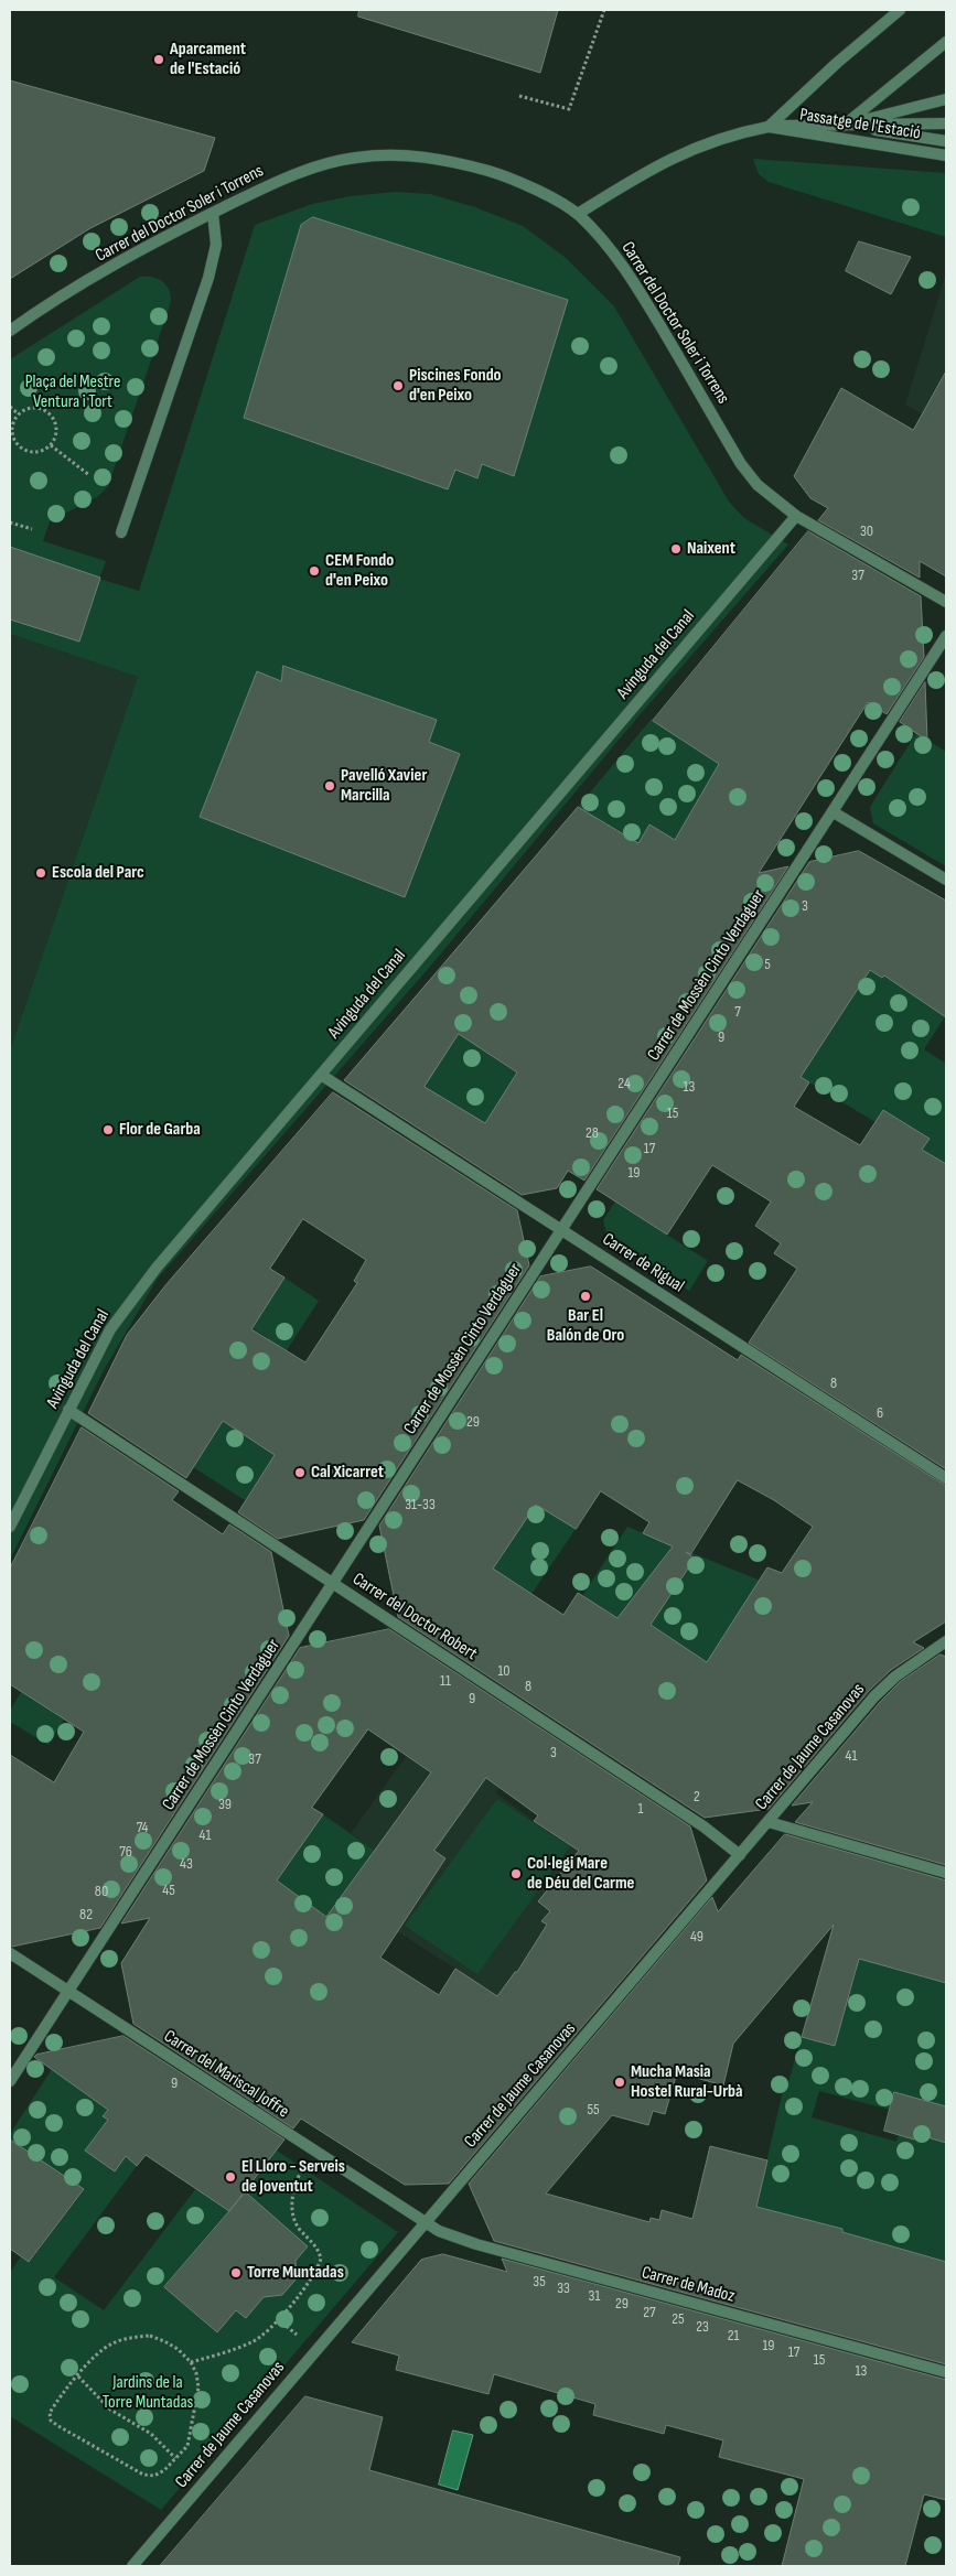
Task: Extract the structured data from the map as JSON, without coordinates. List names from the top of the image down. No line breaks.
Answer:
{"streets":{"street":["Passatge de l'Estació","Carrer del Doctor Soler i Torrens","Avinguda del Canal","Carrer de Mossèn Cinto Verdaguer","Carrer de Rigual","Carrer del Doctor Robert","Carrer de Jaume Casanovas","Carrer del Mariscal Joffre","Carrer de Madoz"]},"crossings":[["Passatge de l'Estació","Carrer del Doctor Soler i Torrens"],["Carrer del Doctor Soler i Torrens","Avinguda del Canal"],["Avinguda del Canal","Carrer de Rigual"],["Avinguda del Canal","Carrer del Doctor Robert"],["Carrer de Mossèn Cinto Verdaguer","Carrer de Rigual"],["Carrer de Mossèn Cinto Verdaguer","Carrer del Doctor Robert"],["Carrer de Mossèn Cinto Verdaguer","Carrer del Mariscal Joffre"],["Carrer del Doctor Robert","Carrer de Jaume Casanovas"],["Carrer de Jaume Casanovas","Carrer del Mariscal Joffre"],["Carrer de Jaume Casanovas","Carrer de Madoz"],["Carrer del Mariscal Joffre","Carrer de Madoz"]],"parks":["Plaça del Mestre Ventura i Tort","Jardins de la Torre Muntadas"],"places":["Aparcament de l'Estació","Piscines Fondo d'en Peixo","Naixent","CEM Fondo d'en Peixo","Pavelló Xavier Marcilla","Escola del Parc","Flor de Garba","Bar El Balón de Oro","Cal Xicarret","Col·legi Mare de Déu del Carme","Mucha Masia Hostel Rural-Urbà","El Lloro - Serveis de Joventut","Torre Muntadas"],"house_numbers":["30","37","3","5","7","9","24","13","15","28","17","19","8","6","29","31-33","10","11","8","9","3","41","37","2","39","1","74","41","76","43","45","80","82","49","9","55","35","33","31","29","27","25","23","21","19","17","15","13"]}
